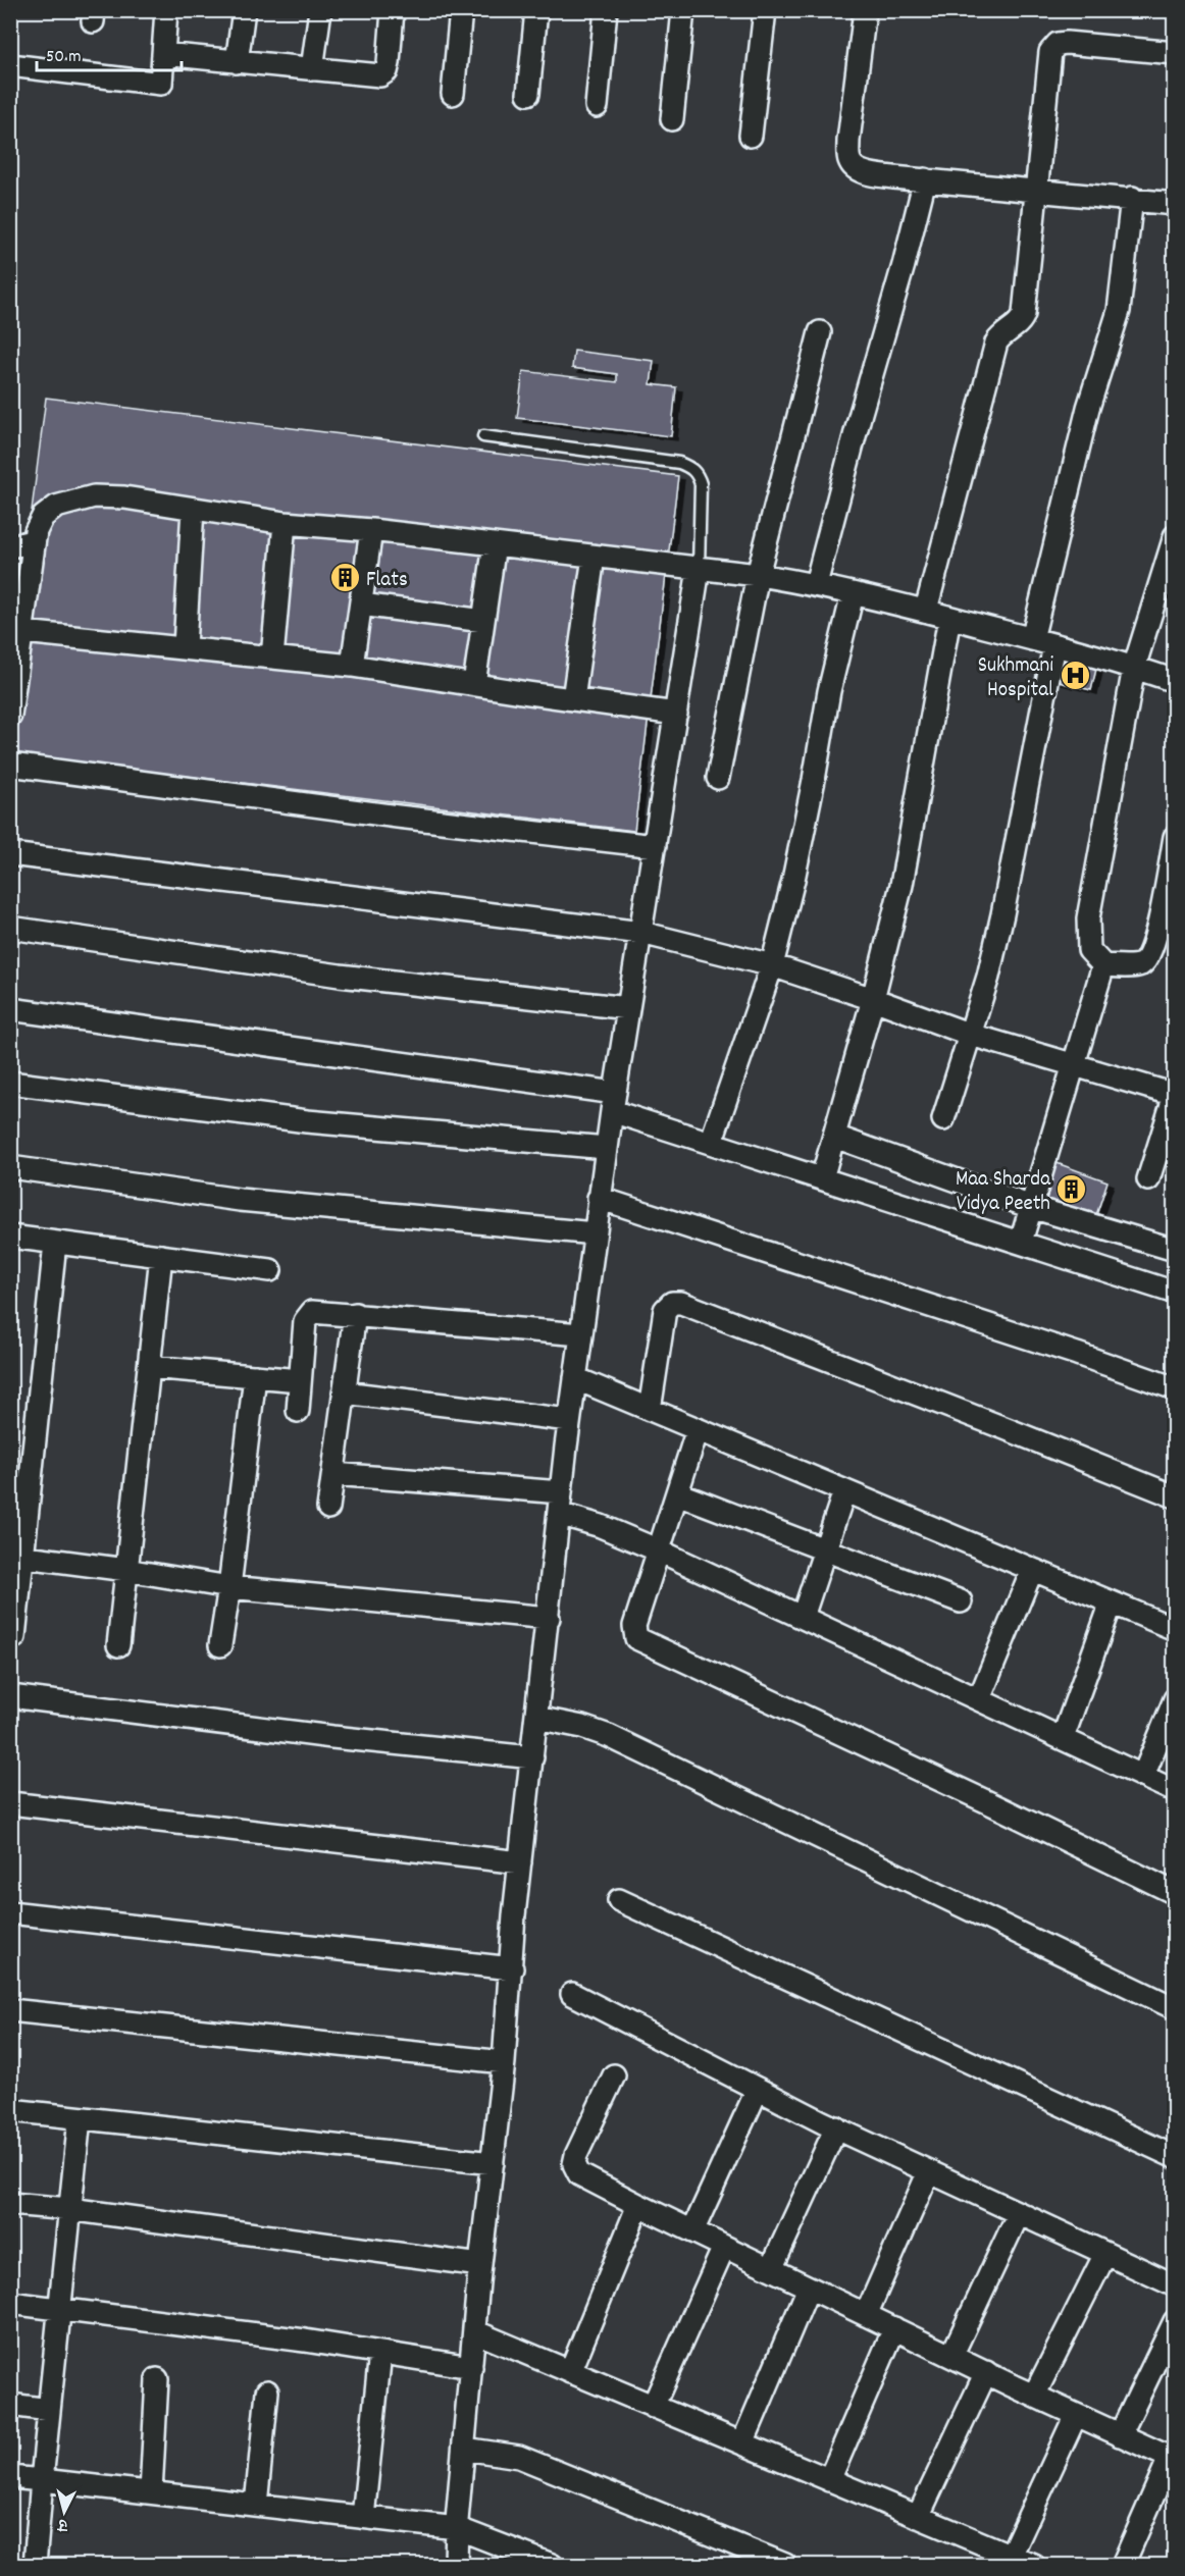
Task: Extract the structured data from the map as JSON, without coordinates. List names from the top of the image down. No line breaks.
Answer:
{"places":{"building":["Flats","Maa Sharda Vidya Peeth"],"hospital":["Sukhmani Hospital"]},"scale_bar":"50 m","north":"bottom"}
